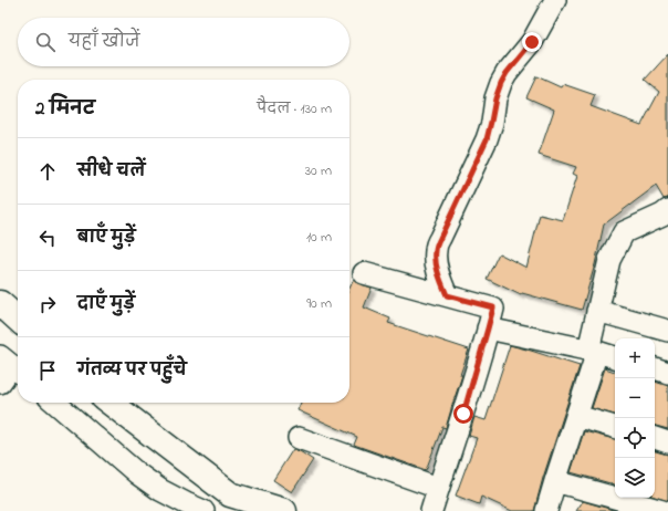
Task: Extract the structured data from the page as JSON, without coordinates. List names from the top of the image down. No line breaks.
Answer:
{"page":{"search":"यहाँ खोजें","heading":["2 मिनट","पैदल · 130 m"],"list":[["सीधे चलें","30 m"],["बाएँ मुड़ें","10 m"],["दाएँ मुड़ें","90 m"],"गंतव्य पर पहुँचे"],"map_buttons":["+","−"]}}
